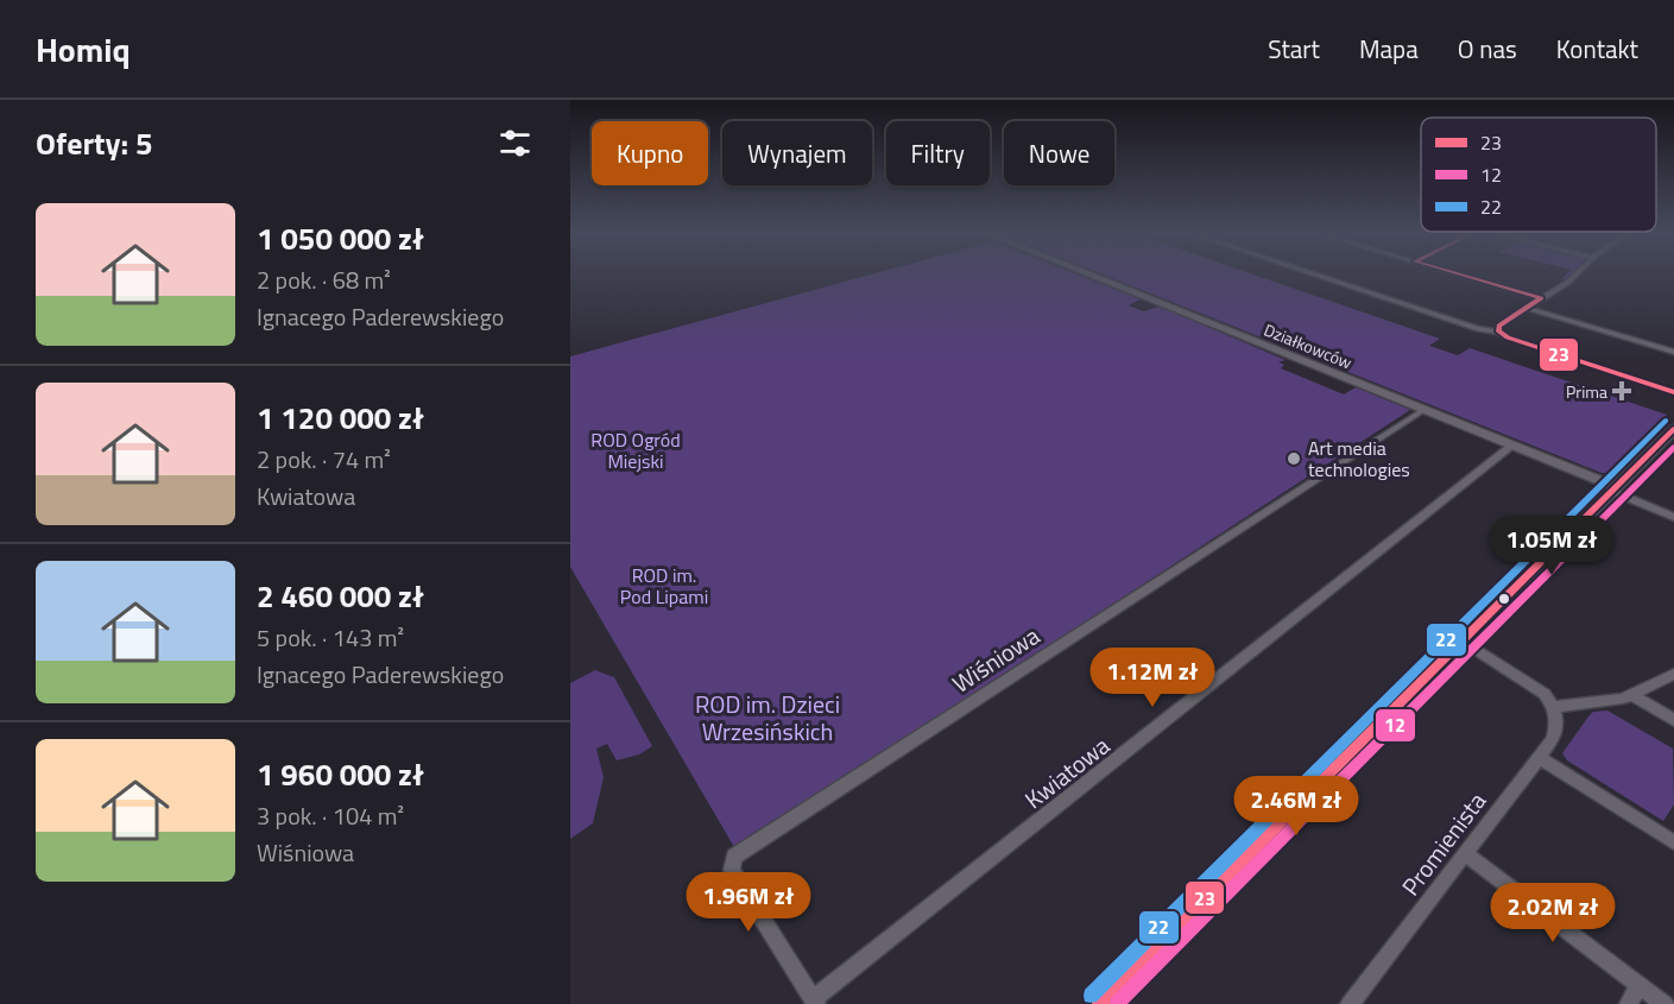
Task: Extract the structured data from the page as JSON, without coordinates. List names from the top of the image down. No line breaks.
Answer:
{"streets":{"street":["Działkowców","Wiśniowa","Kwiatowa","Promienista"]},"crossings":[["Działkowców","Wiśniowa"],["Działkowców","Kwiatowa"],["Wiśniowa","Kwiatowa"]],"parks":["ROD Ogród Miejski","ROD im. Pod Lipami","ROD im. Dzieci Wrzesińskich"],"places":{"health":["Prima"],"other":["Art media technologies"]},"lines":["transit line 23","transit line 22","transit line 12"],"legend":["23","12","22"],"page":{"header":"Homiq","nav":["Start","Mapa","O nas","Kontakt"],"heading":"Oferty: 5","chip":["Kupno","Wynajem","Filtry","Nowe"],"list":[{"name":"1 050 000 zł","note":"2 pok. · 68 m² · Ignacego Paderewskiego"},{"name":"1 120 000 zł","note":"2 pok. · 74 m² · Kwiatowa"},{"name":"2 460 000 zł","note":"5 pok. · 143 m² · Ignacego Paderewskiego"},{"name":"1 960 000 zł","note":"3 pok. · 104 m² · Wiśniowa"}],"price":["1.05M zł","1.12M zł","2.46M zł","1.96M zł","2.02M zł"]}}
